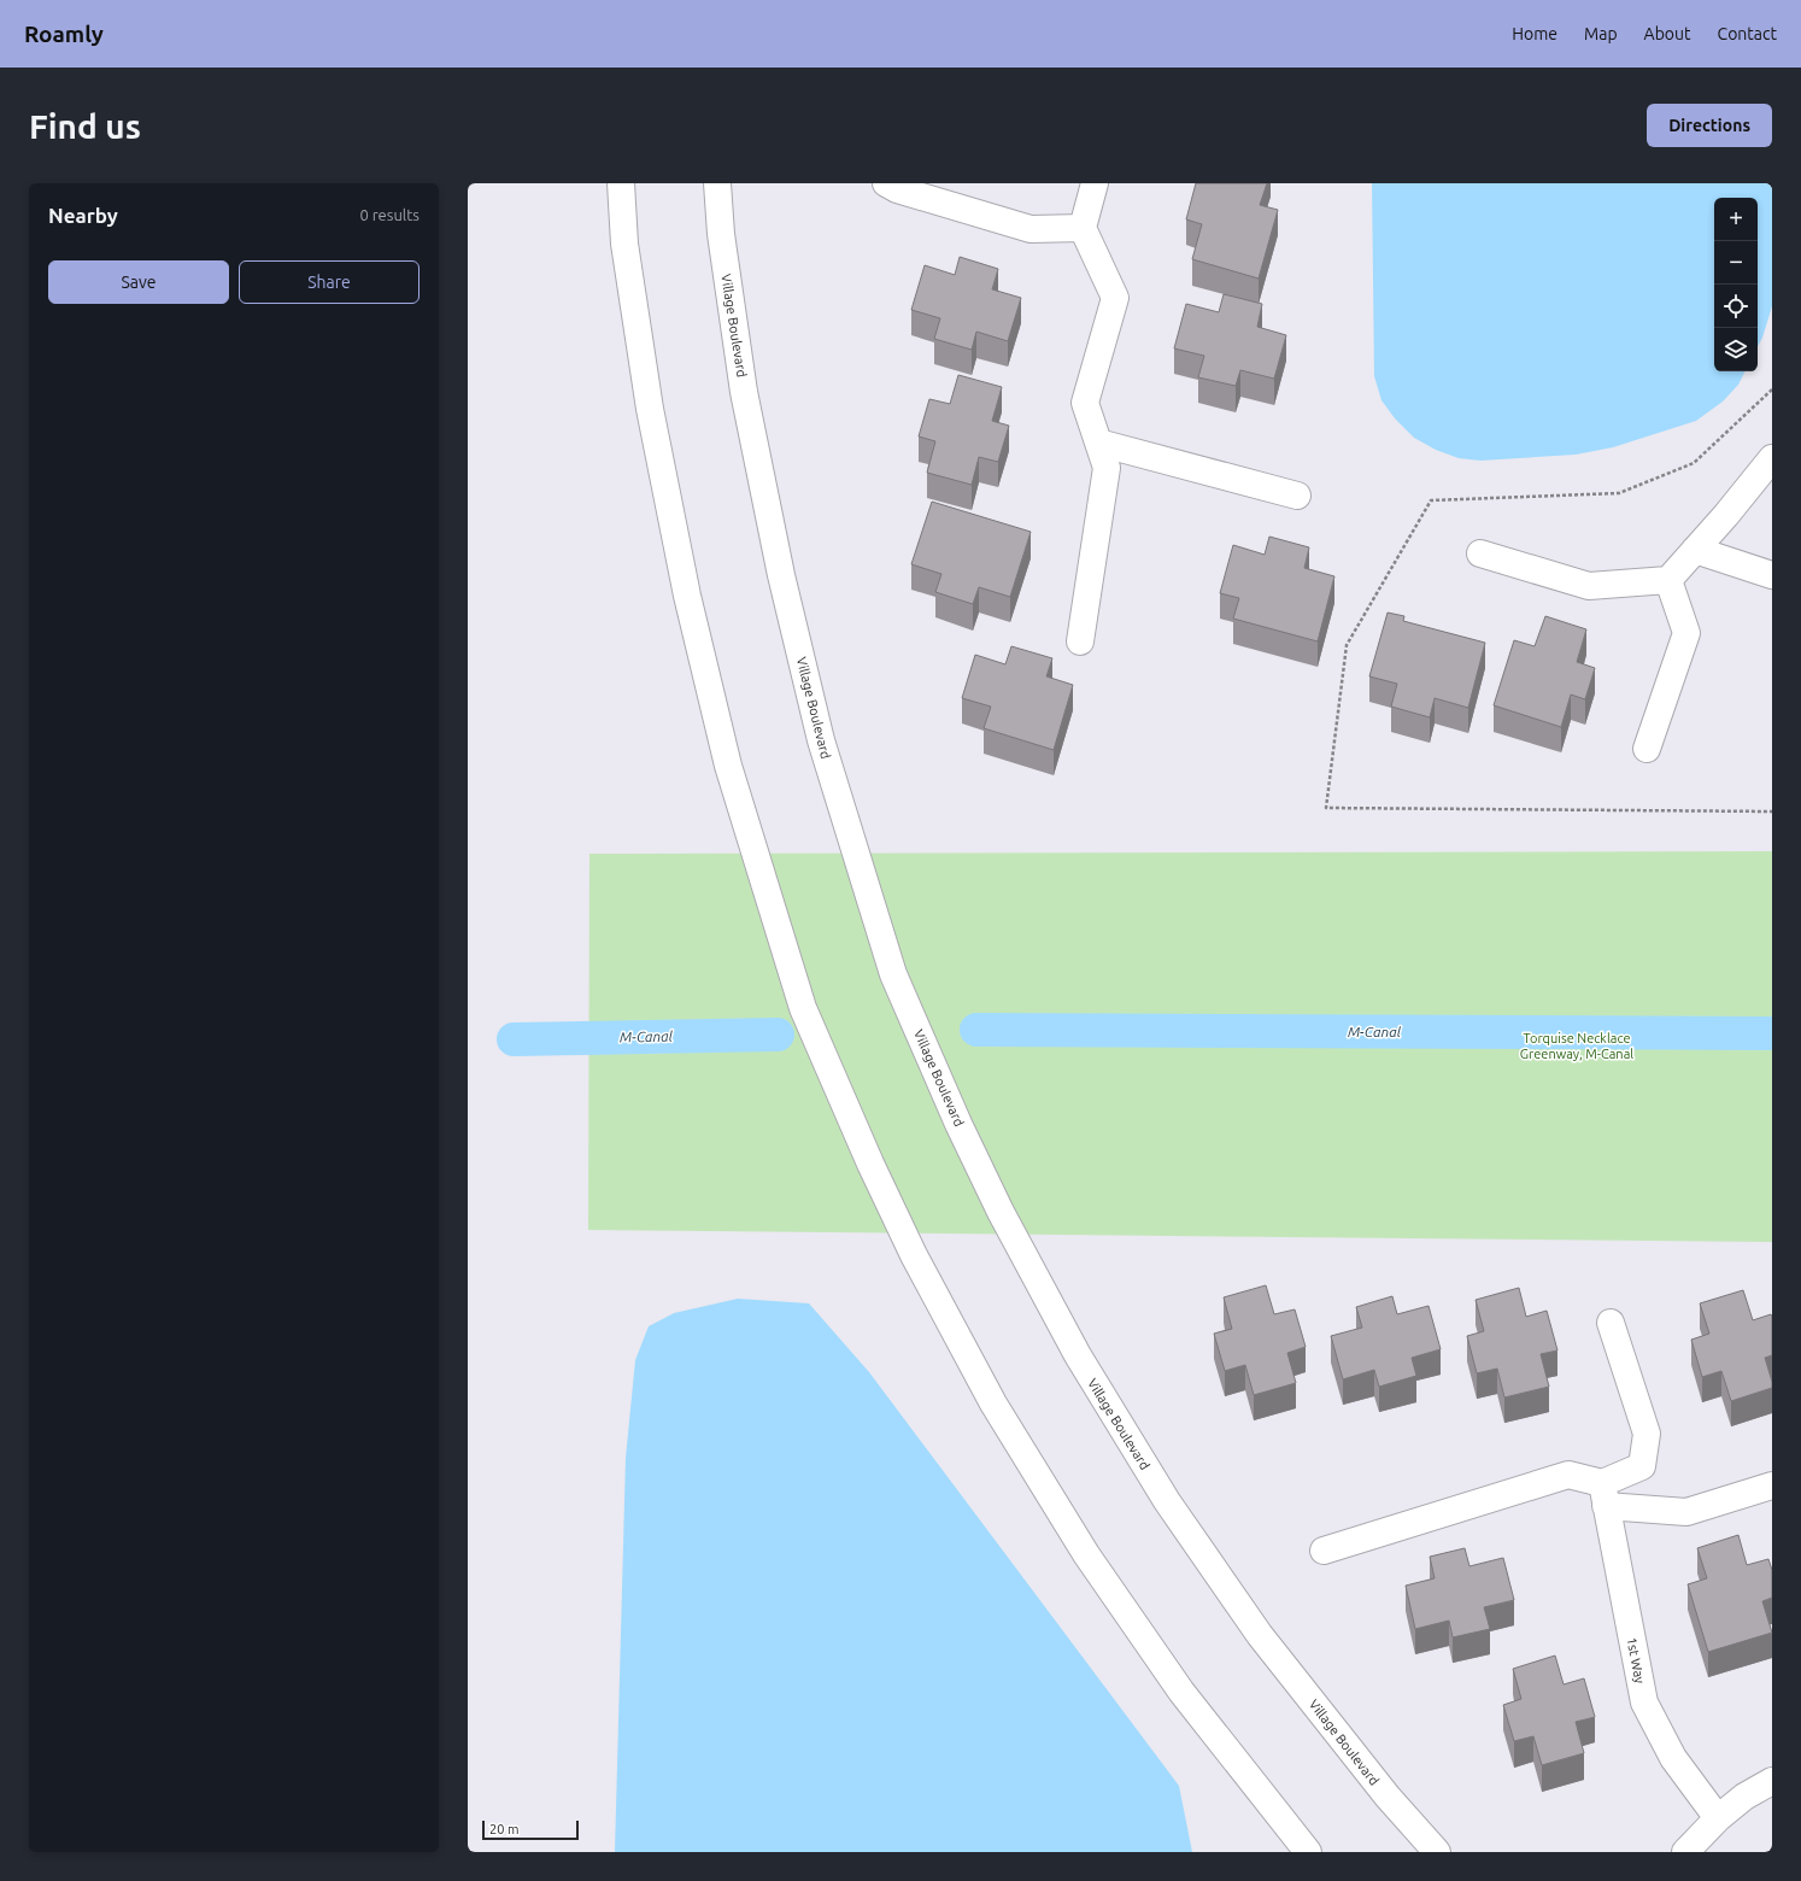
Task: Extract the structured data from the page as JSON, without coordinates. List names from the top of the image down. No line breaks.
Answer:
{"streets":{"street":["Village Boulevard","1st Way"]},"water":["M-Canal"],"parks":["Torquise Necklace Greenway, M-Canal"],"scale_bar":"20 m","page":{"header":"Roamly","nav":["Home","Map","About","Contact"],"buttons":["Directions",["Save","Share"]],"title":"Find us","heading":["Nearby","0 results"],"map_buttons":["+","−"],"scale":"20 m"}}
